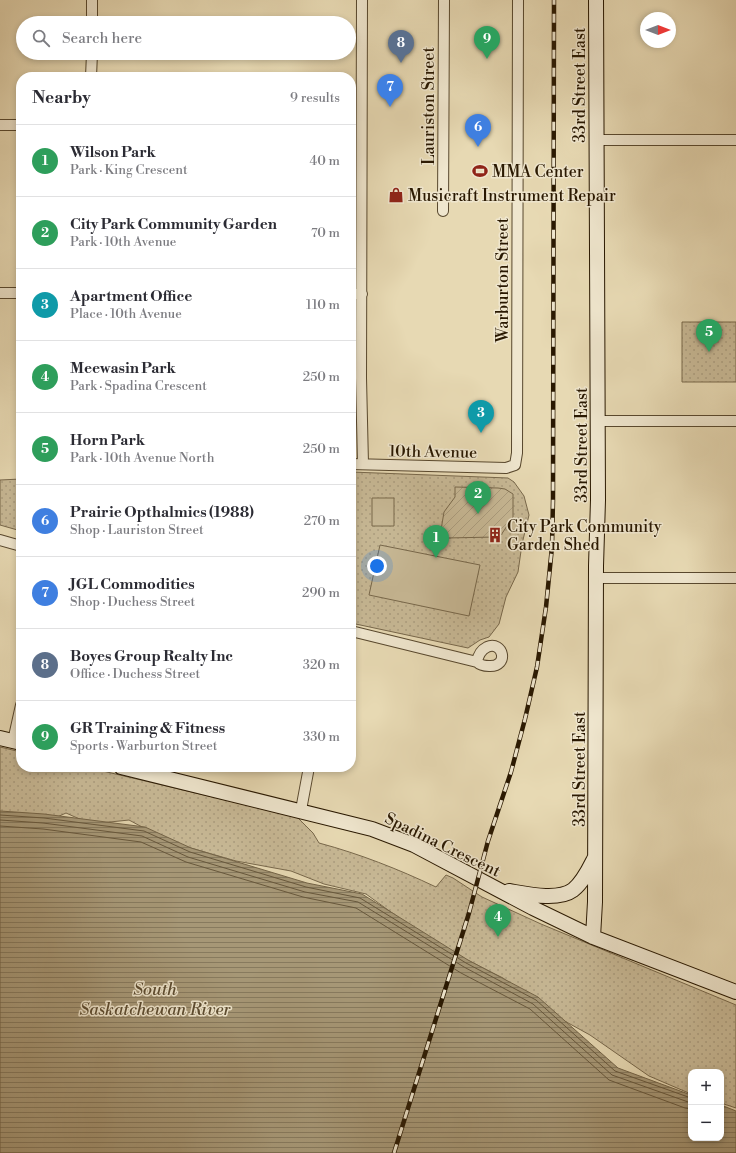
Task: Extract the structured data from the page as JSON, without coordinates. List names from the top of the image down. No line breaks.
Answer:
{"streets":{"street":["33rd Street East","Lauriston Street","Warburton Street","10th Avenue","Spadina Crescent"]},"crossings":[["33rd Street East","Spadina Crescent"],["Warburton Street","10th Avenue"]],"water":["South Saskatchewan River"],"places":{"sports":["MMA Center"],"shop":["Musicraft Instrument Repair"],"building":["City Park Community Garden Shed"]},"north":"right","page":{"search":"Search here","pins":["9","8","7","6","5","3","2","1","4"],"heading":["Nearby","9 results"],"list":[{"mark":"1","name":"Wilson Park","note":"Park · King Crescent","value":"40 m"},{"mark":"2","name":"City Park Community Garden","note":"Park · 10th Avenue","value":"70 m"},{"mark":"3","name":"Apartment Office","note":"Place · 10th Avenue","value":"110 m"},{"mark":"4","name":"Meewasin Park","note":"Park · Spadina Crescent","value":"250 m"},{"mark":"5","name":"Horn Park","note":"Park · 10th Avenue North","value":"250 m"},{"mark":"6","name":"Prairie Opthalmics (1988)","note":"Shop · Lauriston Street","value":"270 m"},{"mark":"7","name":"JGL Commodities","note":"Shop · Duchess Street","value":"290 m"},{"mark":"8","name":"Boyes Group Realty Inc","note":"Office · Duchess Street","value":"320 m"},{"mark":"9","name":"GR Training & Fitness","note":"Sports · Warburton Street","value":"330 m"}],"map_buttons":["+","−"]}}
